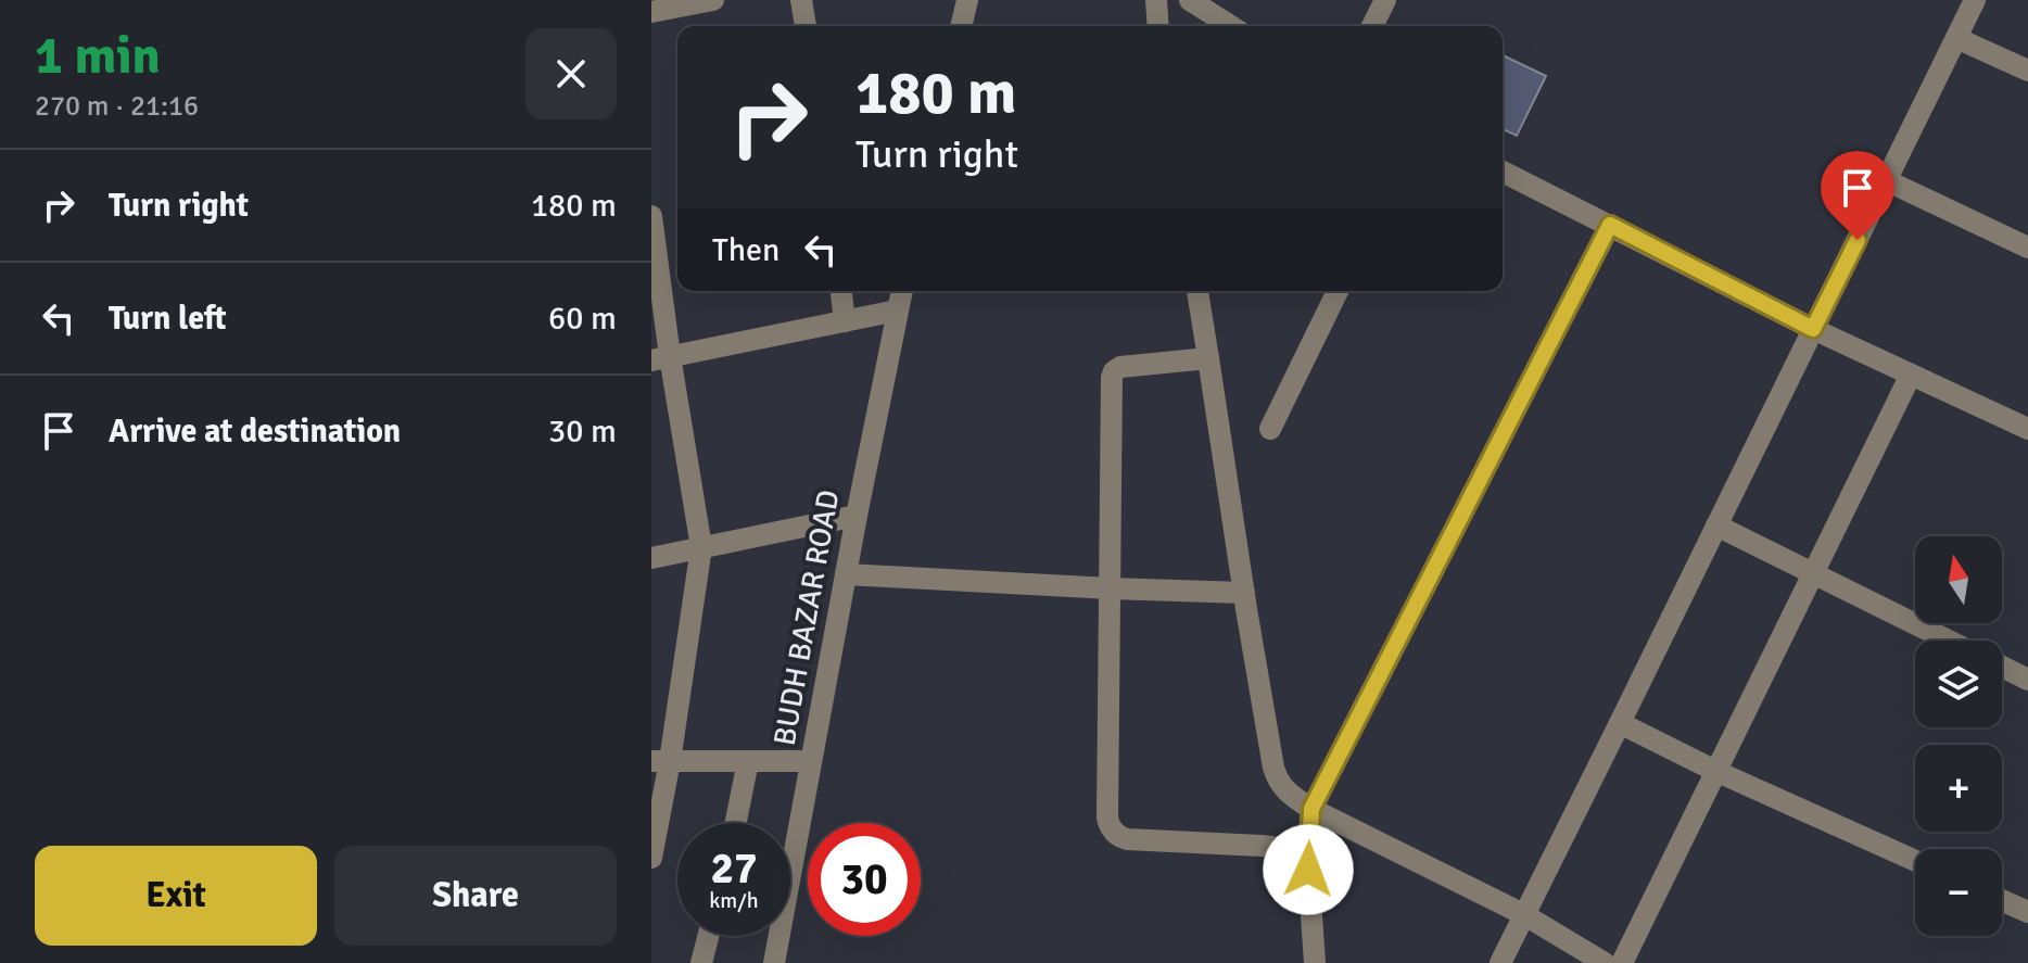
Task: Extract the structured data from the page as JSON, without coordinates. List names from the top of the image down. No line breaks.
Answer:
{"streets":{"street":["BUDH BAZAR ROAD"]},"north":"top","page":{"heading":["1 min","270 m · 21:16"],"turn":["180 m","Turn right"],"list":[{"name":"Turn right","value":"180 m"},{"name":"Turn left","value":"60 m"},{"name":"Arrive at destination","value":"30 m"}],"then":"Then","map_buttons":["+","−"],"speed":"27 km/h","limit":"30","buttons":["Exit","Share"]}}
